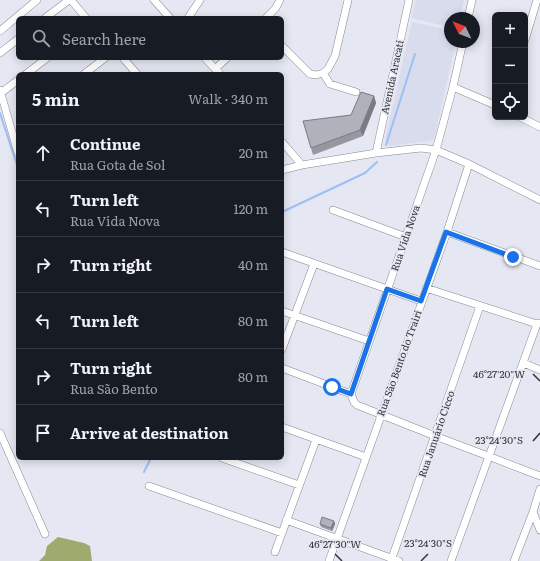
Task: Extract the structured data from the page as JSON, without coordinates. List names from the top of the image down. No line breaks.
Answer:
{"streets":{"street":["Avenida Aracati","Rua Vida Nova","Rua São Bento do Trairi","Rua Januário Cicco"]},"north":"top left","page":{"map_buttons":["+","−"],"search":"Search here","heading":["5 min","Walk · 340 m"],"list":[["Continue","Rua Gota de Sol","20 m"],["Turn left","Rua Vida Nova","120 m"],["Turn right","40 m"],["Turn left","80 m"],["Turn right","Rua São Bento","80 m"],"Arrive at destination"]},"coordinates":["46°27'20\"W","23°24'30\"S","46°27'30\"W"]}
